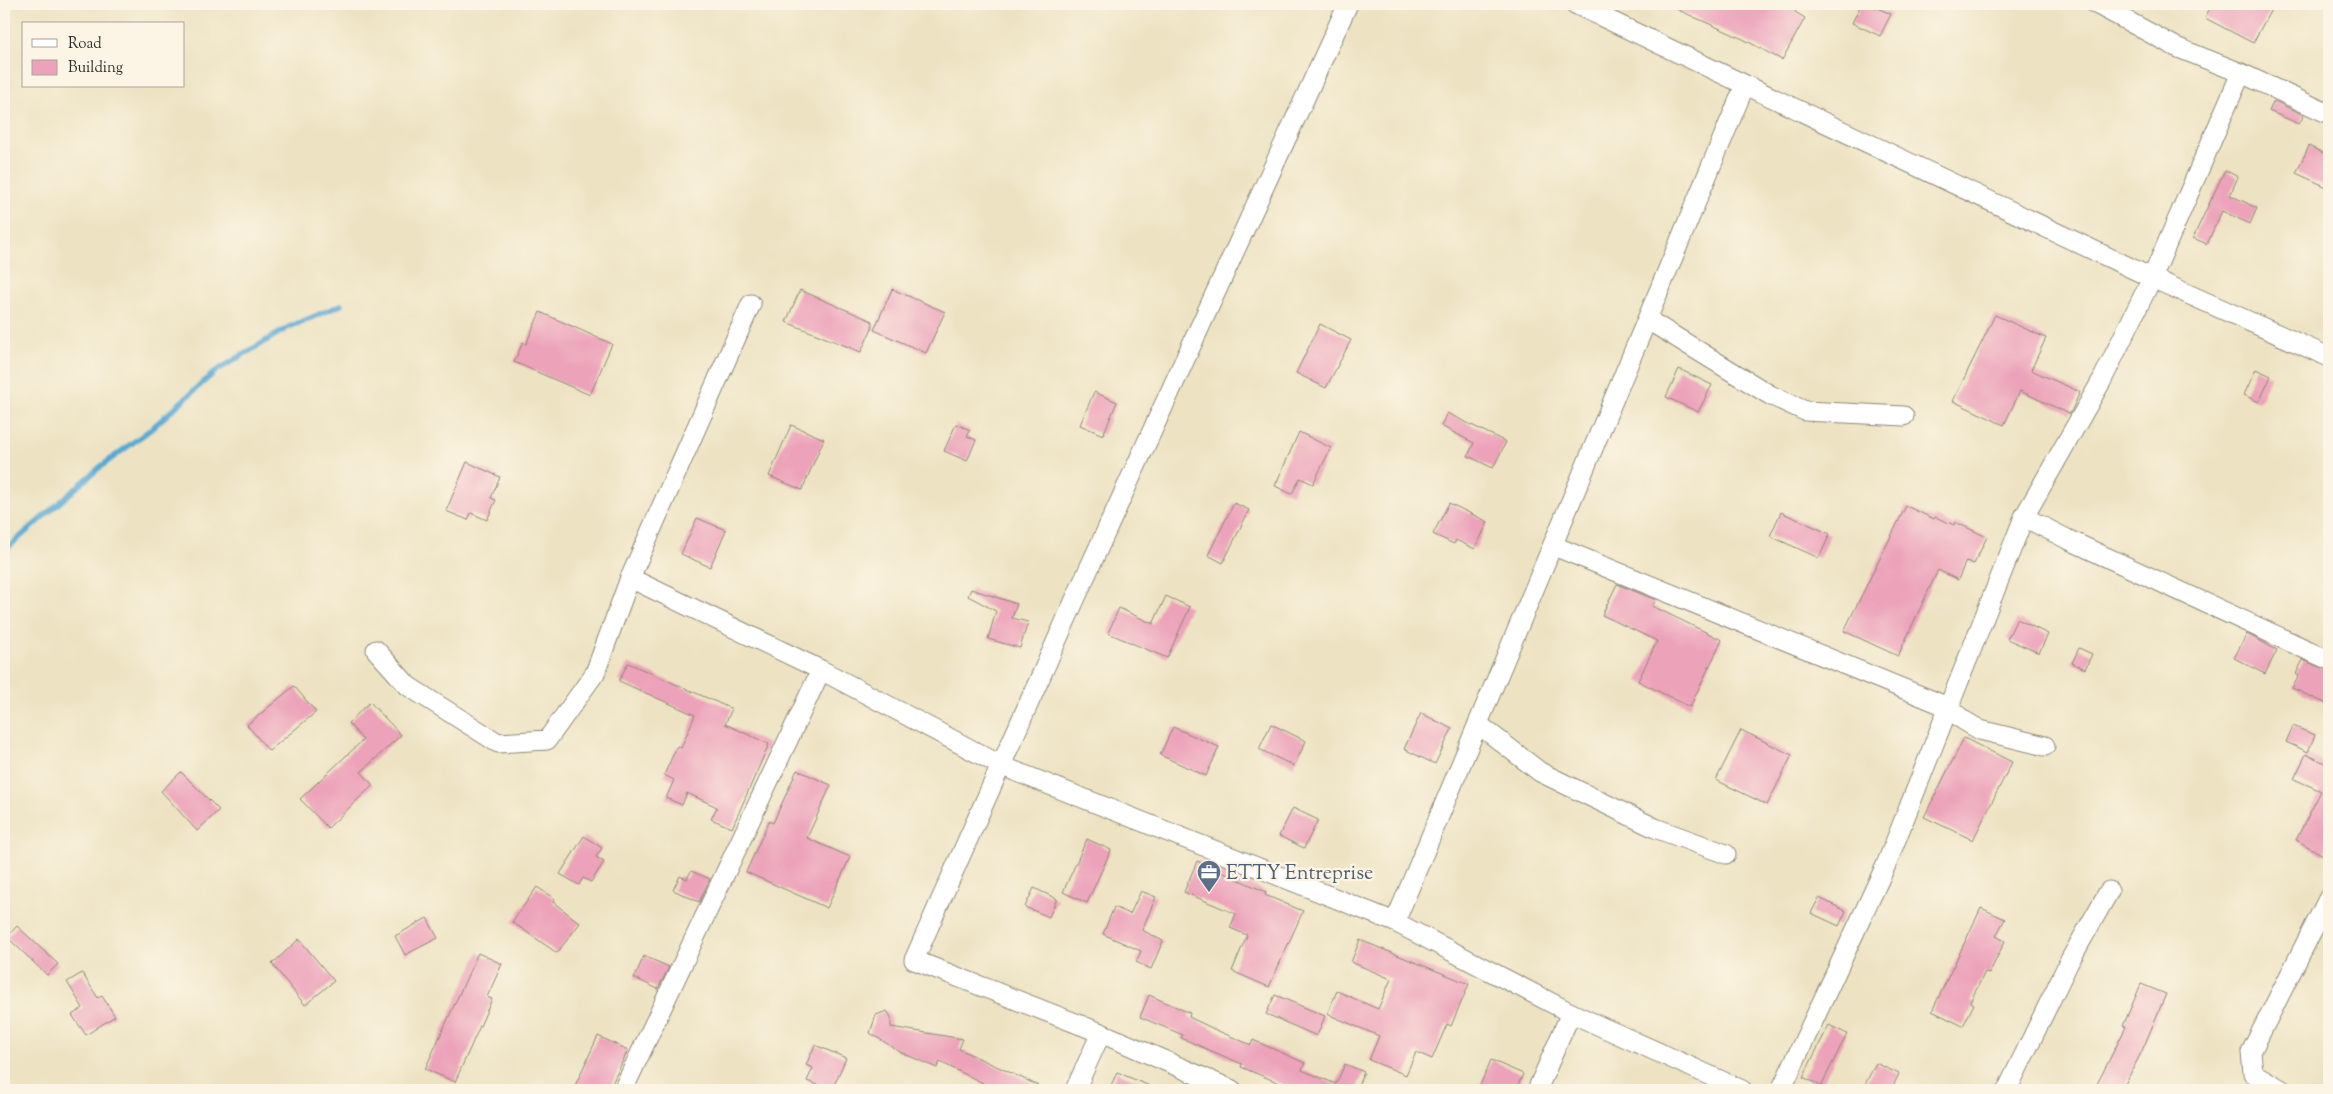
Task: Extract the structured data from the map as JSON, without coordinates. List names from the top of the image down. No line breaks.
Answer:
{"places":{"office":["ETTY Entreprise"]},"legend":["Road","Building"]}
